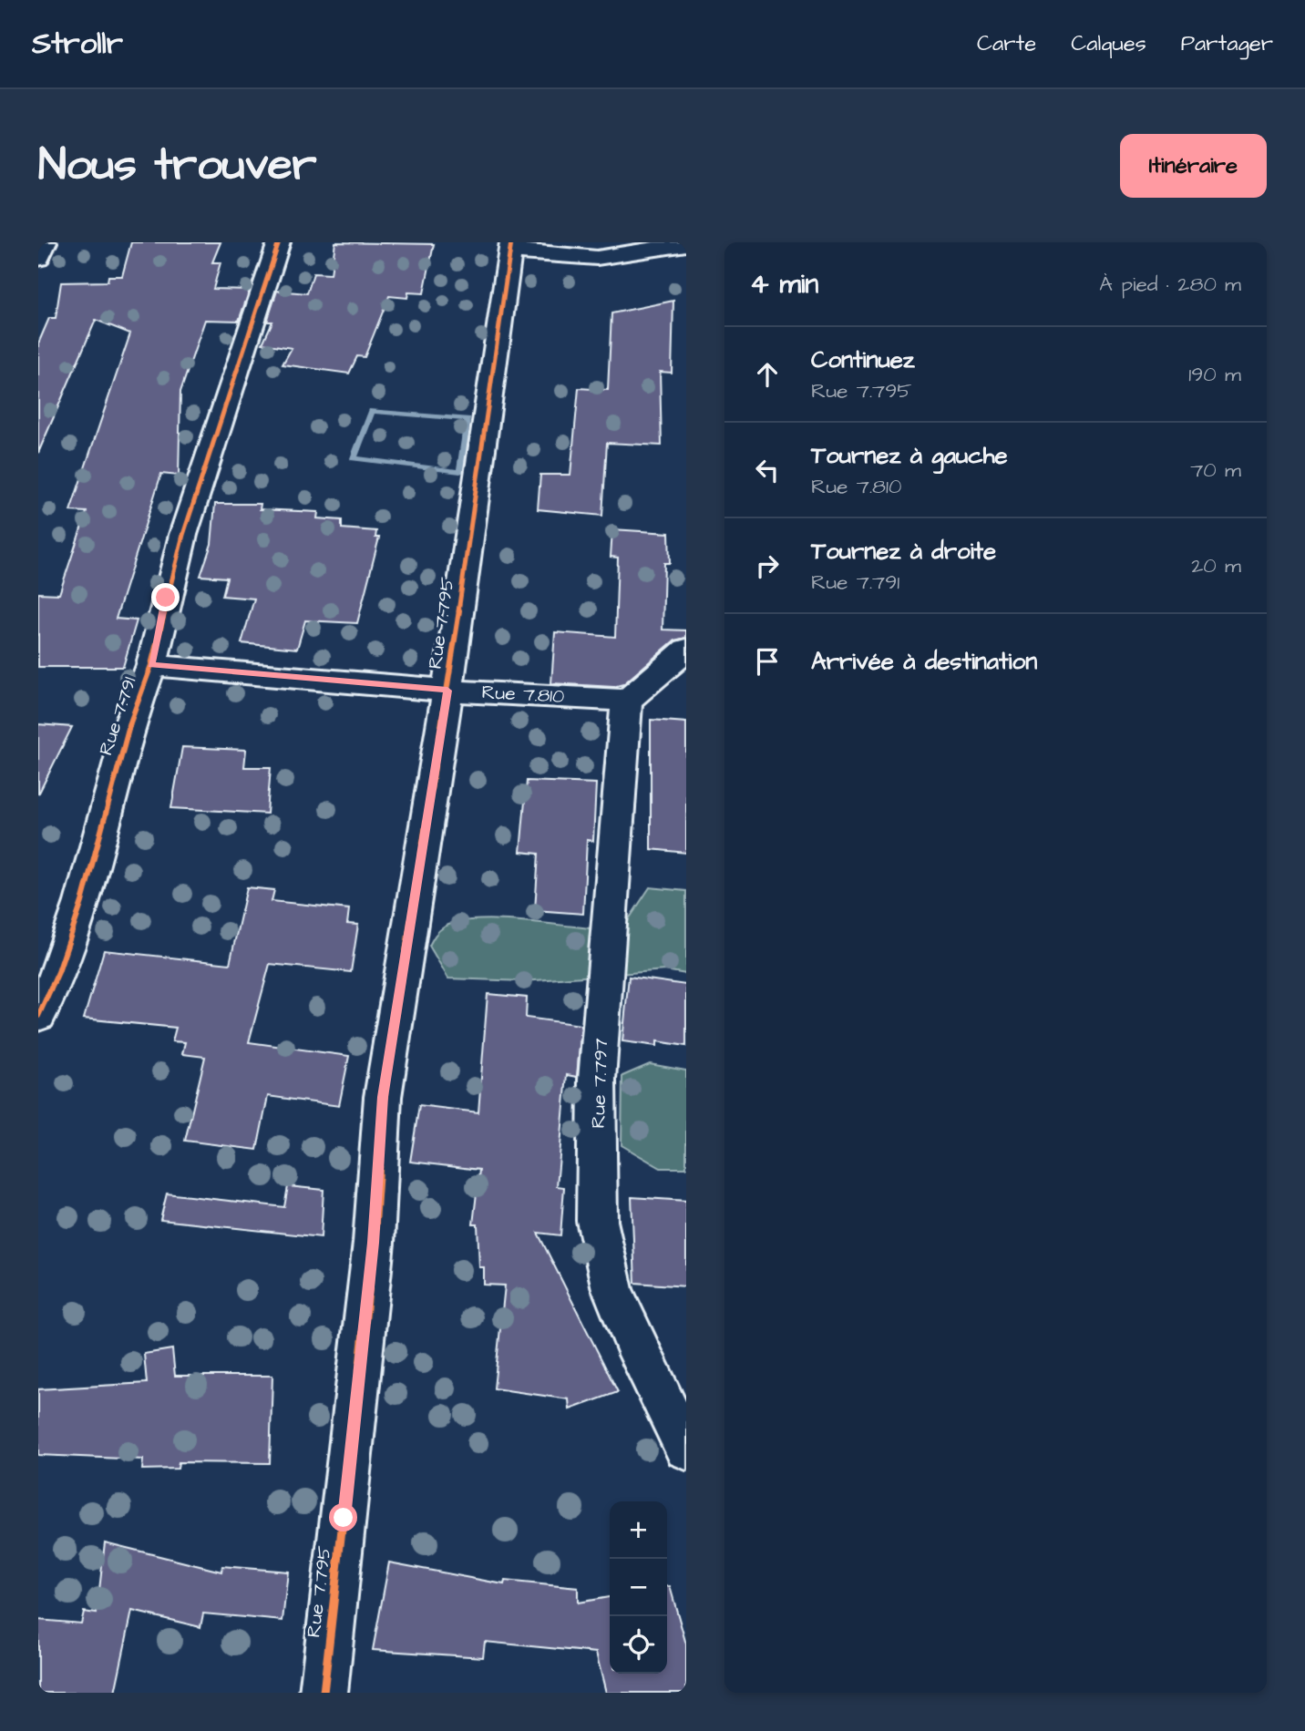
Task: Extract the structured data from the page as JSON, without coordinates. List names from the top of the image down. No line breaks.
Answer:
{"streets":{"street":["Rue 7.795","Rue 7.810","Rue 7.791","Rue 7.797"]},"crossings":[["Rue 7.795","Rue 7.810"],["Rue 7.810","Rue 7.791"],["Rue 7.810","Rue 7.797"]],"page":{"header":"Strollr","nav":["Carte","Calques","Partager"],"buttons":"Itinéraire","title":"Nous trouver","heading":["4 min","À pied · 280 m"],"list":[["Continuez","Rue 7.795","190 m"],["Tournez à gauche","Rue 7.810","70 m"],["Tournez à droite","Rue 7.791","20 m"],"Arrivée à destination"],"map_buttons":["+","−"]}}
